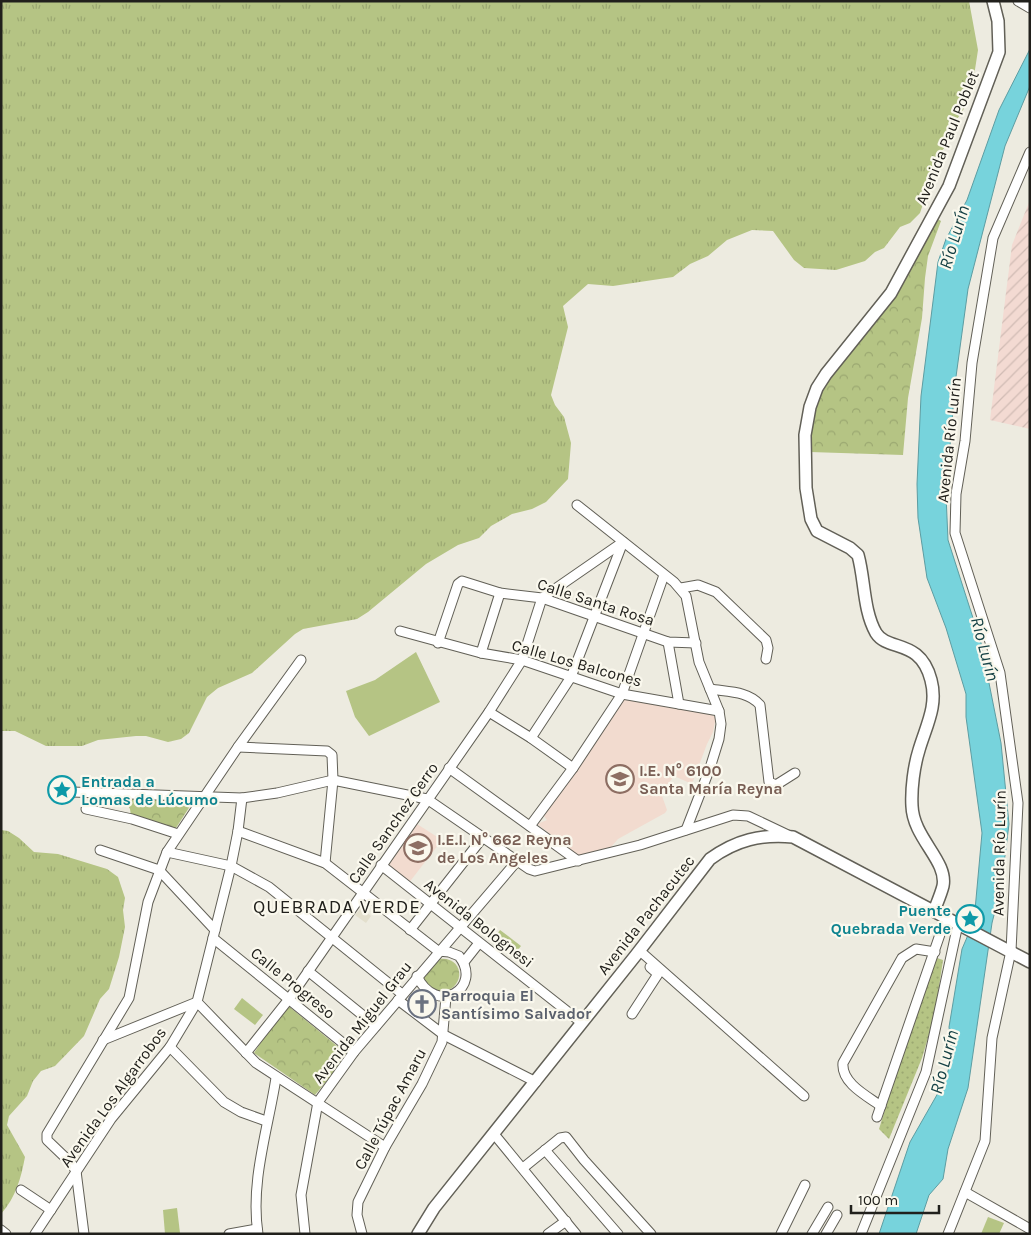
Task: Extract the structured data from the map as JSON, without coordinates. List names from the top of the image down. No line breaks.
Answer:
{"streets":{"main road":["Avenida Paul Poblet","Avenida Pachacutec"],"street":["Avenida Río Lurín","Calle Santa Rosa","Calle Los Balcones","Calle Sanchez Cerro","Avenida Bolognesi","Calle Progreso","Avenida Miguel Grau","Avenida Los Algarrobos","Calle Túpac Amaru"]},"crossings":[["Avenida Paul Poblet","Avenida Pachacutec"],["Calle Santa Rosa","Calle Los Balcones"],["Calle Santa Rosa","Calle Sanchez Cerro"],["Calle Los Balcones","Calle Sanchez Cerro"],["Calle Sanchez Cerro","Avenida Bolognesi"],["Calle Sanchez Cerro","Calle Progreso"],["Avenida Pachacutec","Avenida Bolognesi"],["Avenida Bolognesi","Avenida Miguel Grau"],["Calle Progreso","Avenida Miguel Grau"],["Calle Progreso","Avenida Los Algarrobos"],["Avenida Miguel Grau","Calle Túpac Amaru"]],"districts":["QUEBRADA VERDE"],"water":["Río Lurín"],"places":{"school or university":["I.E. N° 6100 Santa María Reyna","I.E.I. N° 662 Reyna de Los Angeles"],"place":["Entrada a Lomas de Lúcumo","Puente Quebrada Verde"],"church":["Parroquia El Santísimo Salvador"]},"scale_bar":"100 m"}
